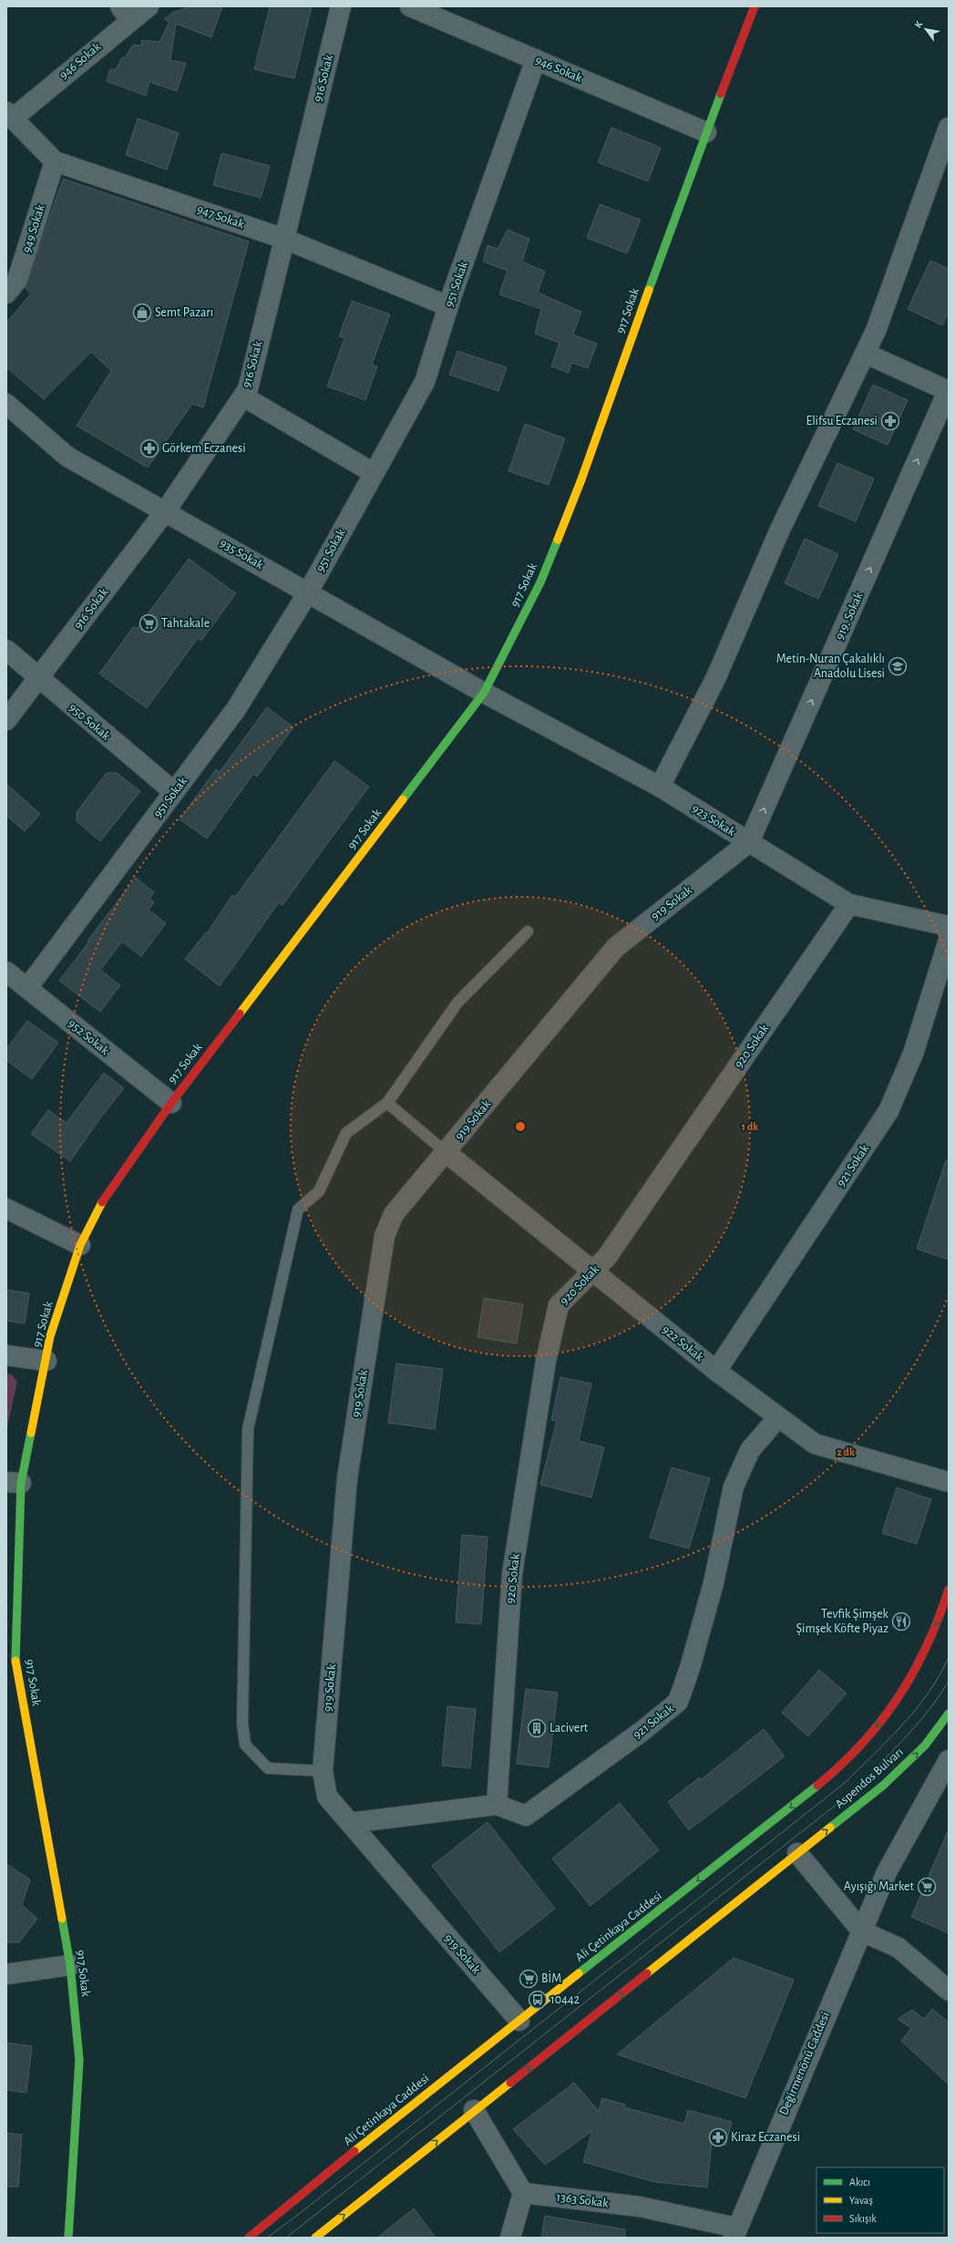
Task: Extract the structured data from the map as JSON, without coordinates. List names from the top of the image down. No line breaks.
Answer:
{"streets":{"street":["946 Sokak","916 Sokak","947 Sokak","949 Sokak","951 Sokak","917 Sokak","935 Sokak","919. Sokak","950 Sokak","923 Sokak","919 Sokak","952 Sokak","920 Sokak","921 Sokak","922 Sokak","Aspendos Bulvarı","Ali Çetinkaya Caddesi","Değirmenönü Caddesi","1363 Sokak"]},"crossings":[["946 Sokak","947 Sokak"],["946 Sokak","951 Sokak"],["946 Sokak","917 Sokak"],["916 Sokak","947 Sokak"],["916 Sokak","935 Sokak"],["916 Sokak","950 Sokak"],["947 Sokak","949 Sokak"],["947 Sokak","951 Sokak"],["951 Sokak","935 Sokak"],["951 Sokak","950 Sokak"],["951 Sokak","952 Sokak"],["917 Sokak","935 Sokak"],["917 Sokak","923 Sokak"],["917 Sokak","952 Sokak"],["935 Sokak","923 Sokak"],["919. Sokak","923 Sokak"],["919. Sokak","919 Sokak"],["923 Sokak","919 Sokak"],["923 Sokak","920 Sokak"],["919 Sokak","921 Sokak"],["919 Sokak","922 Sokak"],["919 Sokak","Ali Çetinkaya Caddesi"],["920 Sokak","921 Sokak"],["920 Sokak","922 Sokak"],["921 Sokak","922 Sokak"],["Değirmenönü Caddesi","1363 Sokak"]],"one_way":["Aspendos Bulvarı","Ali Çetinkaya Caddesi"],"places":{"shop":["Semt Pazarı"],"pharmacy":["Elifsu Eczanesi","Görkem Eczanesi","Kiraz Eczanesi"],"supermarket":["Tahtakale","Ayışığı Market","BİM"],"school or university":["Metin-Nuran Çakalıklı Anadolu Lisesi"],"restaurant":["Tevfik Şimşek Şimşek Köfte Piyaz"],"building":["Lacivert"],"bus stop":["10442"]},"legend":["Akıcı","Yavaş","Sıkışık"],"north":"top left","rings":["1 dk","2 dk"]}
